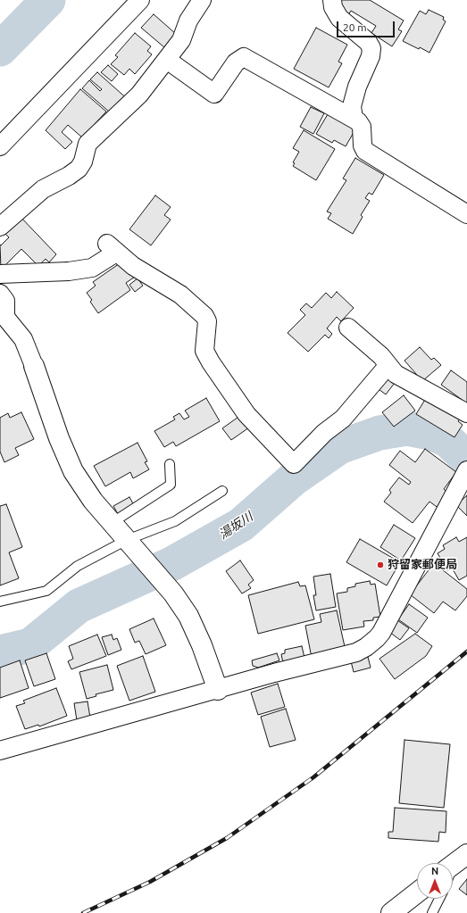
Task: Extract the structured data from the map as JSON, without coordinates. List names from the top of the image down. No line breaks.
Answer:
{"water":["湯坂川"],"places":["狩留家郵便局"],"scale_bar":"20 m","north":"top"}
